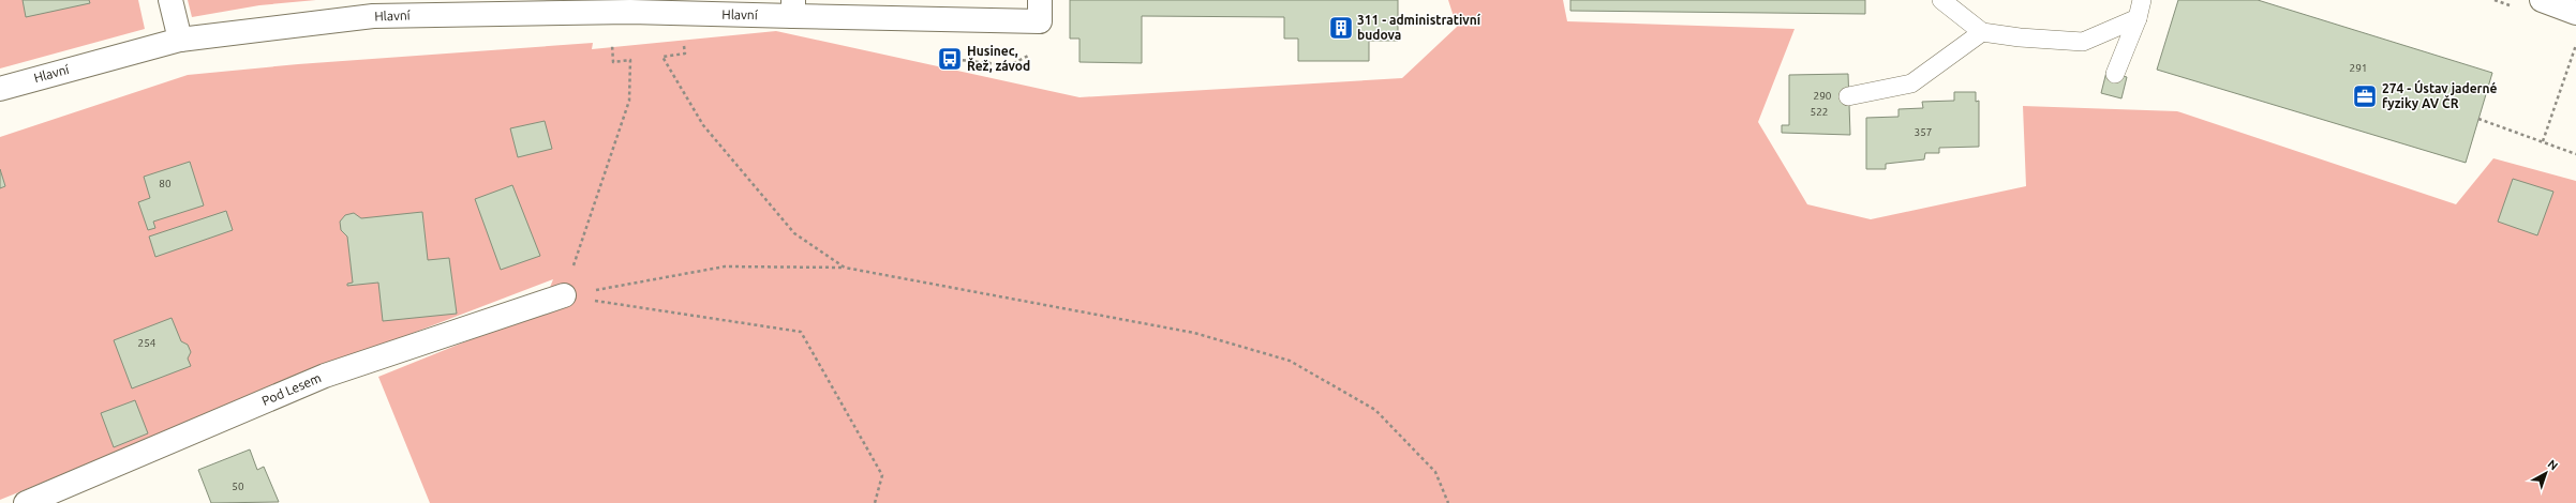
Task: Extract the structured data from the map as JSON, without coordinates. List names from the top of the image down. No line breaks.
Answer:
{"streets":{"street":["Hlavní","Pod Lesem"]},"places":{"building":["311 - administrativní budova"],"bus stop":["Husinec, Řež, závod"],"office":["274 - Ústav jaderné fyziky AV ČR"]},"house_numbers":["291","290","522","357","80","254","50"],"north":"top right"}
